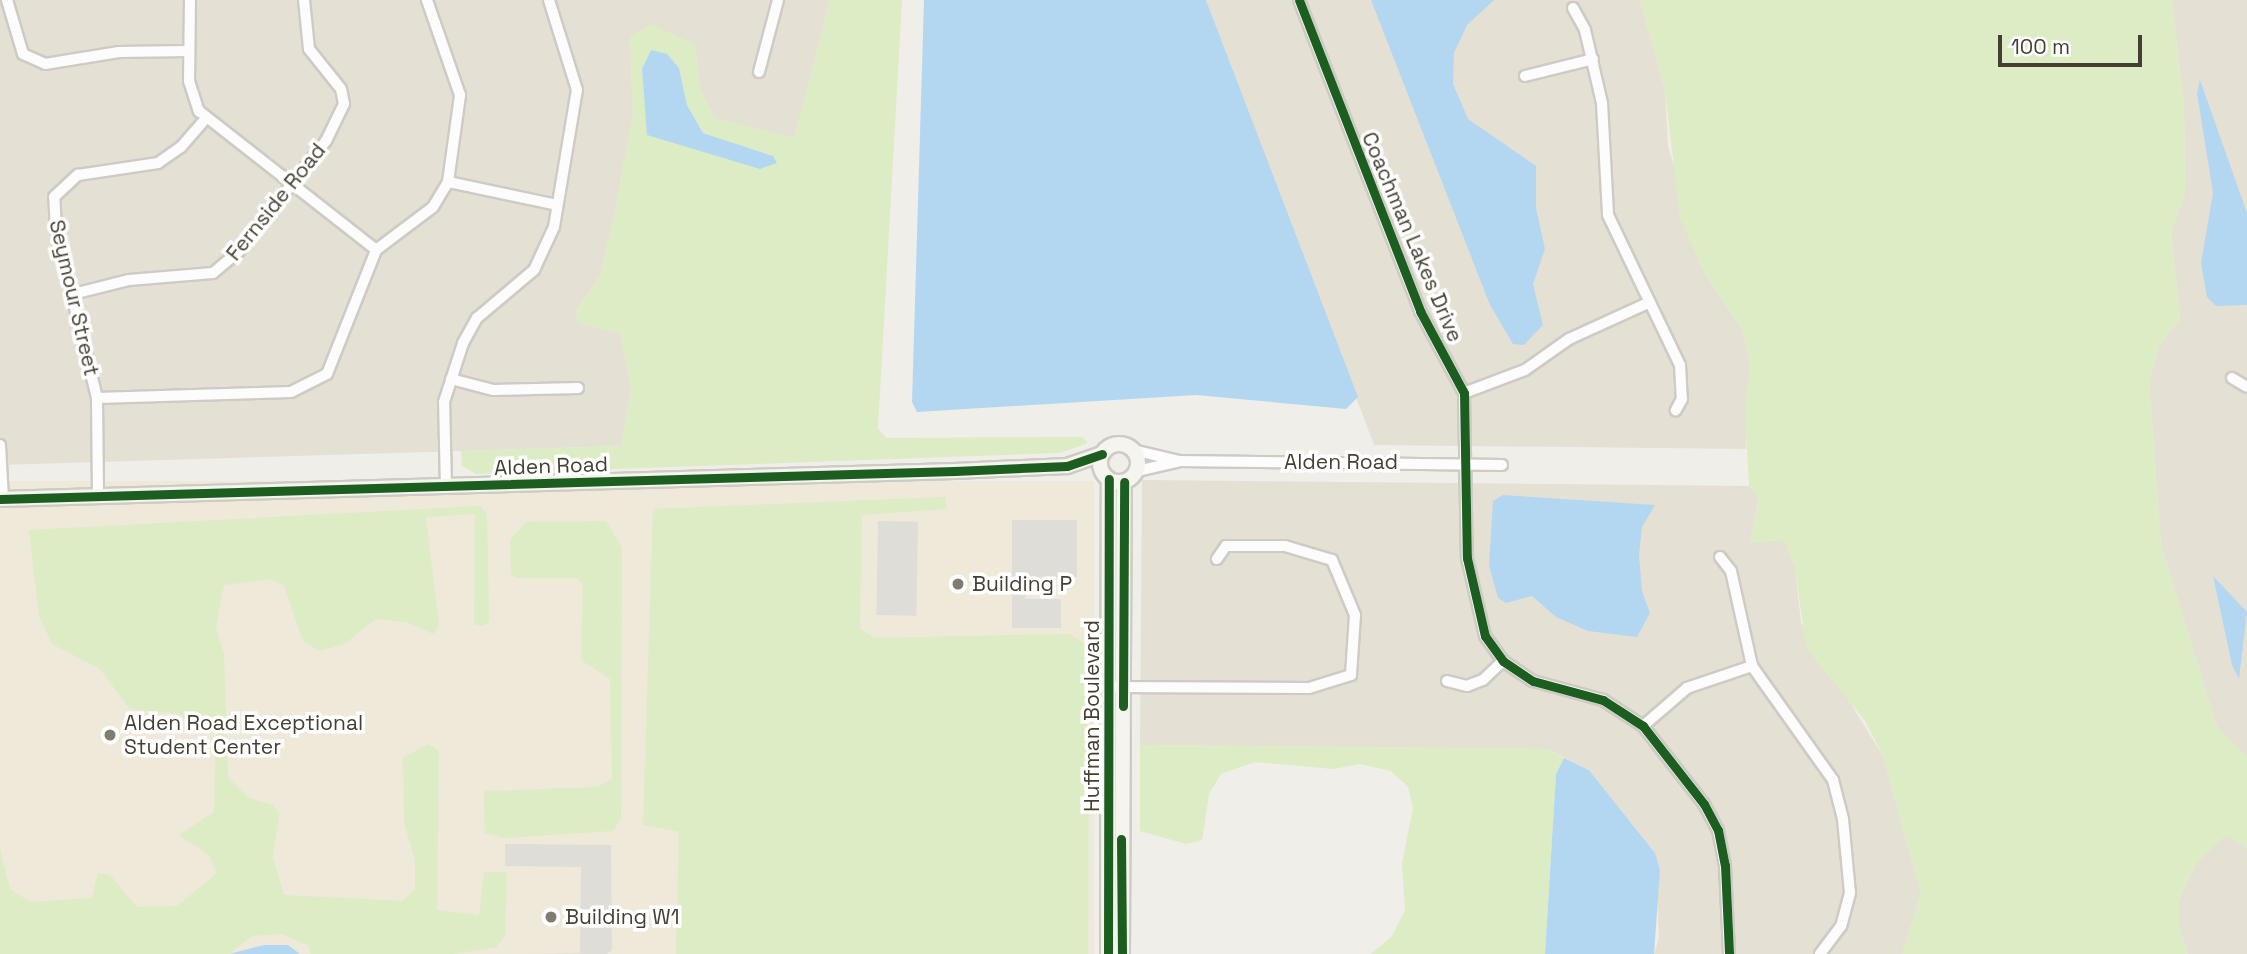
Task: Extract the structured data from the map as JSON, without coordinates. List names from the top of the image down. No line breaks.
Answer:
{"streets":{"street":["Fernside Road","Coachman Lakes Drive","Seymour Street","Alden Road","Huffman Boulevard"]},"crossings":[["Fernside Road","Seymour Street"],["Coachman Lakes Drive","Alden Road"],["Seymour Street","Alden Road"],["Alden Road","Huffman Boulevard"]],"places":["Building P","Alden Road Exceptional Student Center","Building W1"],"scale_bar":"100 m"}
